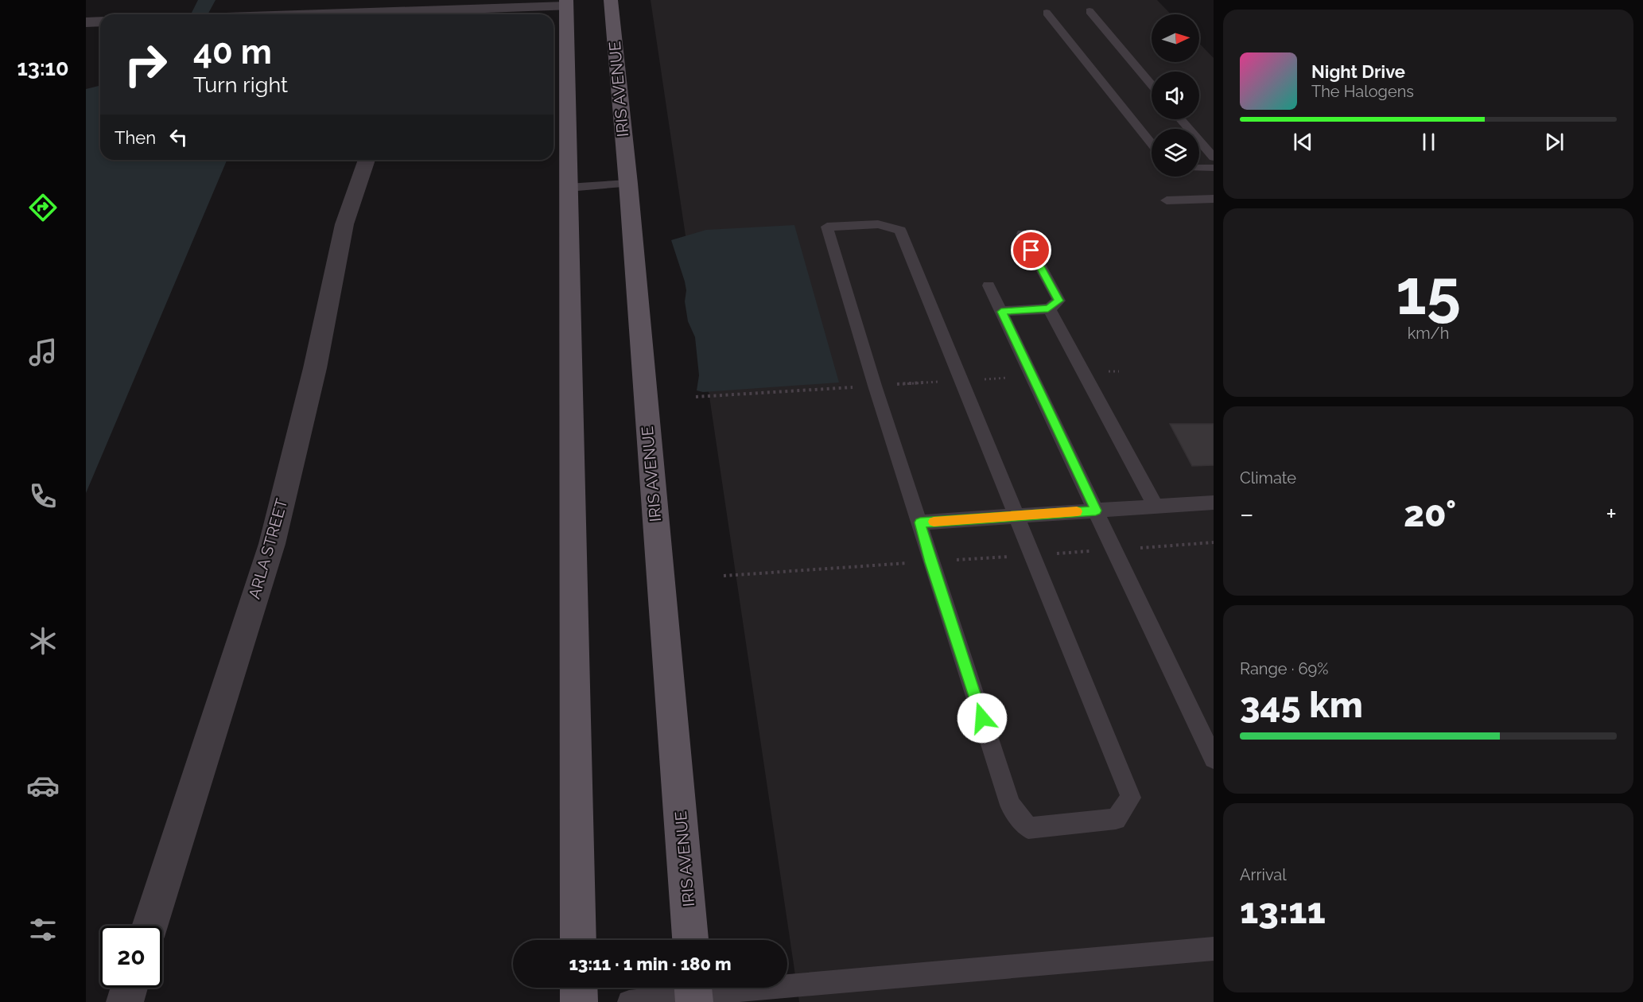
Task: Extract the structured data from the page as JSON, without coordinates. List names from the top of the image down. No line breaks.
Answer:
{"streets":{"main road":["IRIS AVENUE"],"street":["ARLA STREET"]},"north":"right","page":{"tabs":"13:10","turn":["40 m","Turn right"],"song":["Night Drive","The Halogens"],"then":"Then","tile":[["15","km/h"],"Climate",["Range · 69%","345 km"],["Arrival","13:11"]],"heat":["−","20°","+"],"limit":"20","trip":"13:11 · 1 min · 180 m"}}
